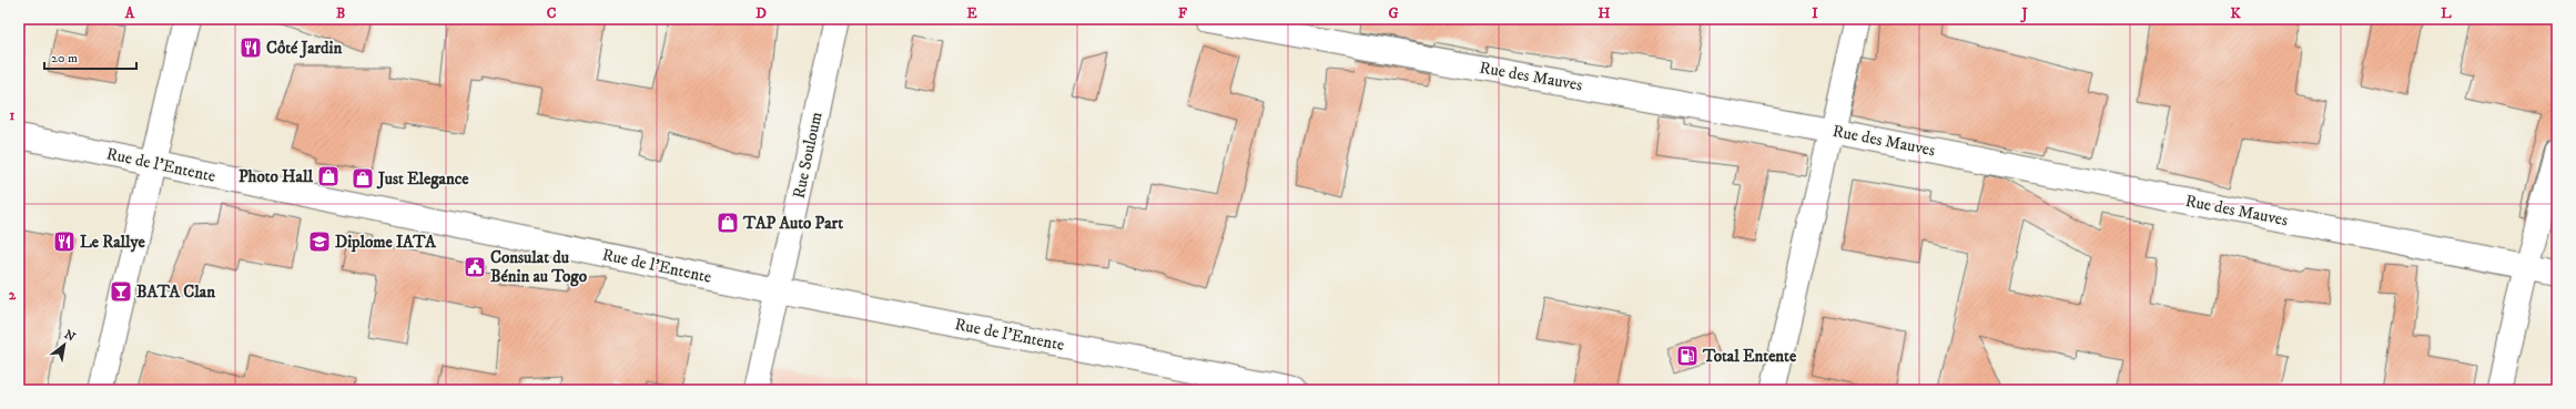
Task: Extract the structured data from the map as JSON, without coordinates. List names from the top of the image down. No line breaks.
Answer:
{"streets":{"street":["Rue des Mauves","Rue Souloum","Rue de l'Entente"]},"crossings":[["Rue Souloum","Rue de l'Entente"]],"places":{"restaurant":["Côté Jardin","Le Rallye"],"shop":["Photo Hall","Just Elegance","TAP Auto Part"],"school or university":["Diplome IATA"],"public building":["Consulat du Bénin au Togo"],"bar":["BATA Clan"],"fuel station":["Total Entente"]},"scale_bar":"20 m","north":"top right","grid":{"columns":["A","B","C","D","E","F","G","H","I","J","K","L"],"rows":["1","2"]}}
